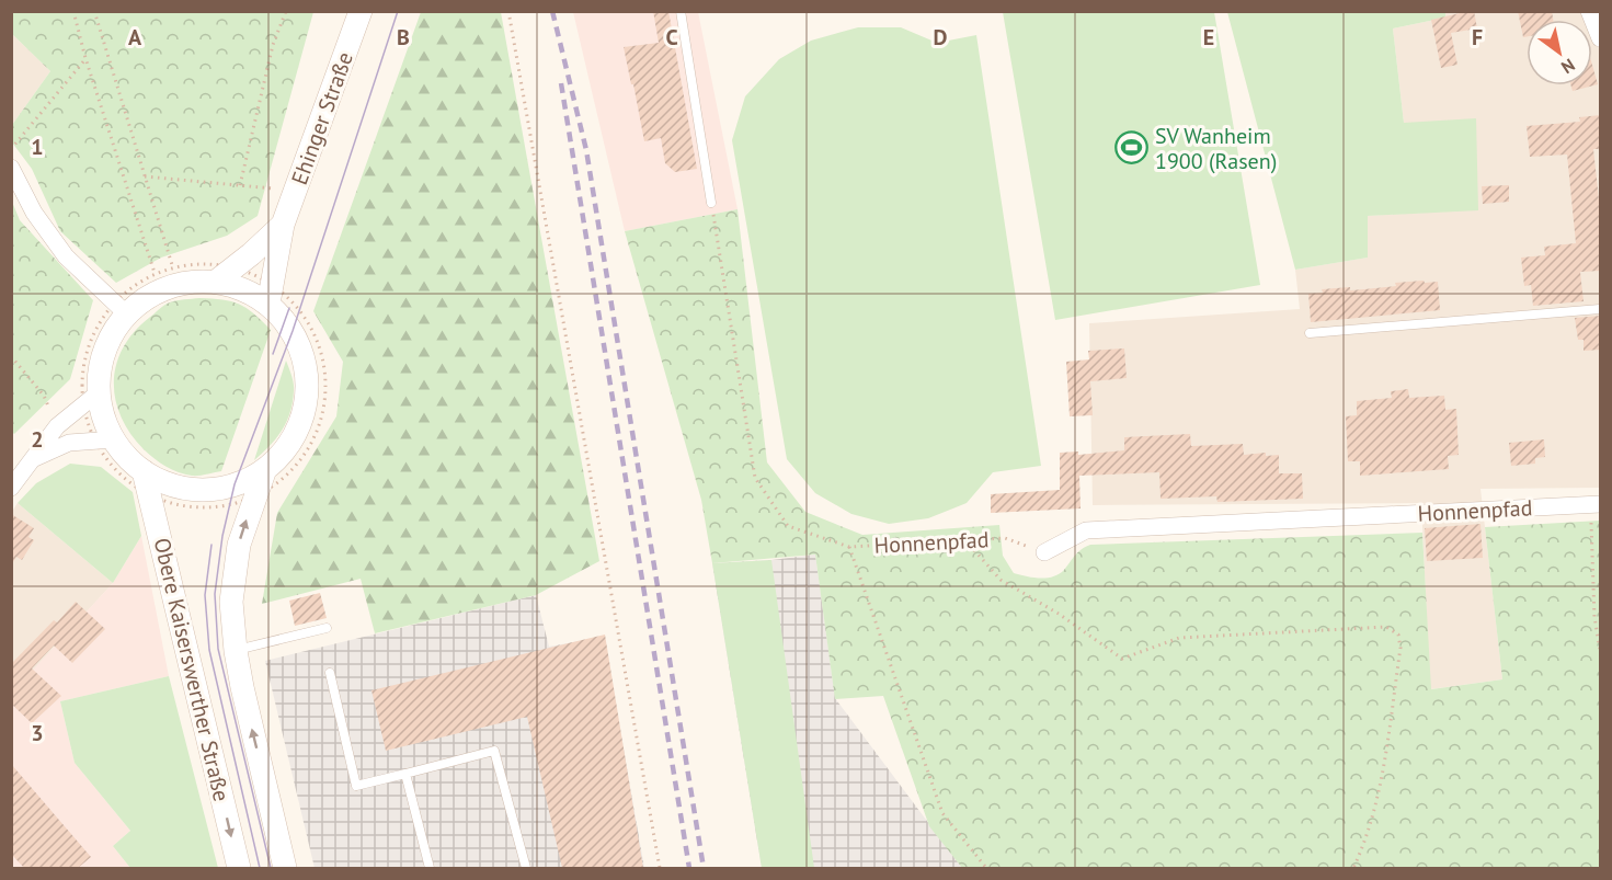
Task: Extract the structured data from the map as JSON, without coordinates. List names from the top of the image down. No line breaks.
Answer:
{"streets":{"street":["Ehinger Straße","Honnenpfad","Obere Kaiserswerther Straße"]},"crossings":[["Ehinger Straße","Obere Kaiserswerther Straße"]],"places":{"sports":["SV Wanheim 1900 (Rasen)"]},"north":"bottom right","grid":{"columns":["A","B","C","D","E","F"],"rows":["1","2","3"]}}
